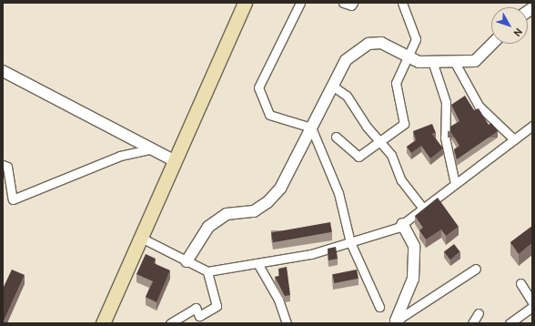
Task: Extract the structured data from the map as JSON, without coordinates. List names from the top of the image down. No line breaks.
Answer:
{"north":"bottom right"}
